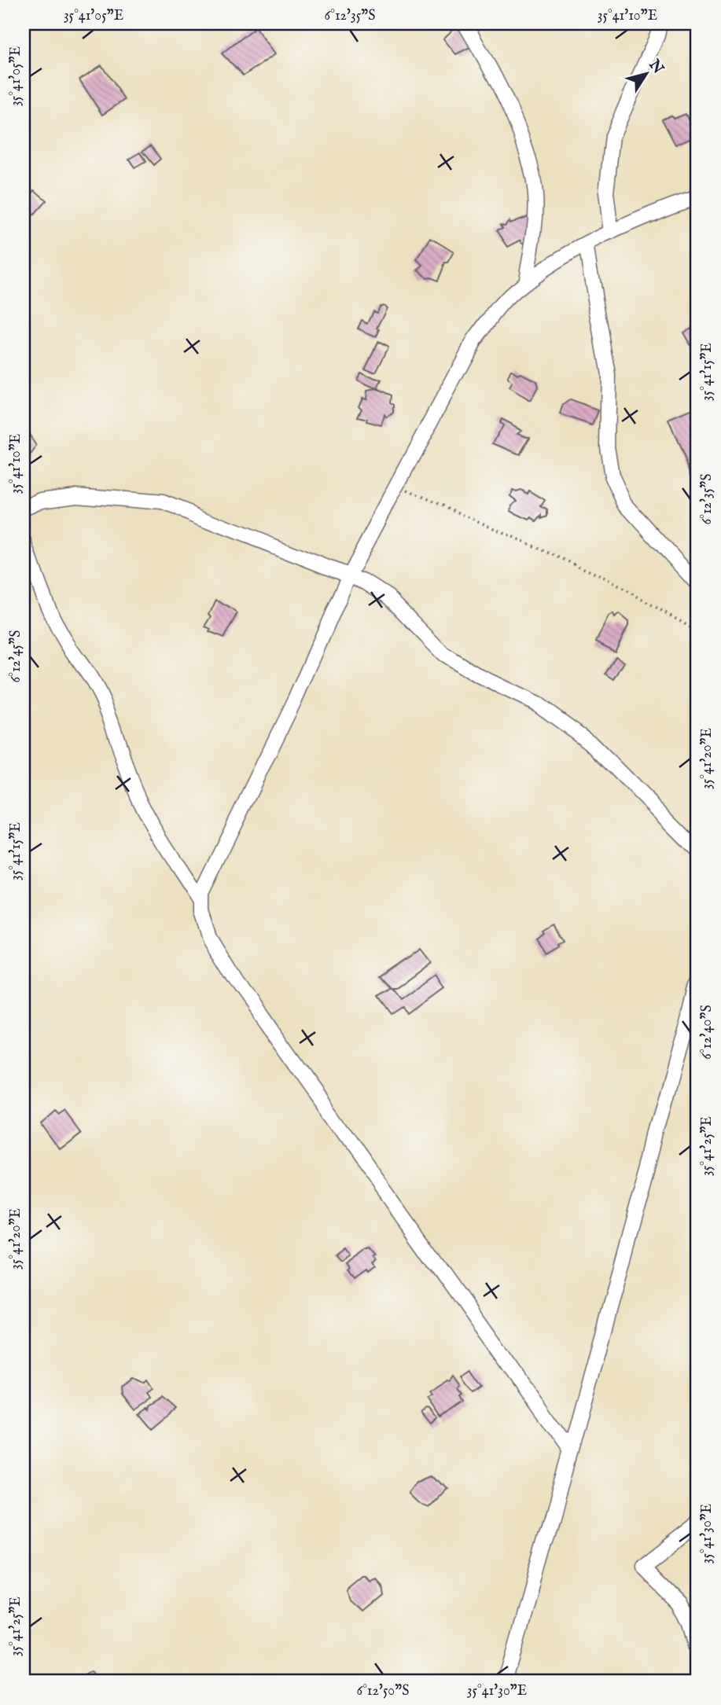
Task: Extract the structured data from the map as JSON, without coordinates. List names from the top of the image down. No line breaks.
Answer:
{"north":"top right","coordinates":["35°41'05\"E","6°12'35\"S","35°41'10\"E","35°41'15\"E","6°12'45\"S","35°41'20\"E","6°12'40\"S","35°41'25\"E","35°41'30\"E","6°12'50\"S"]}
